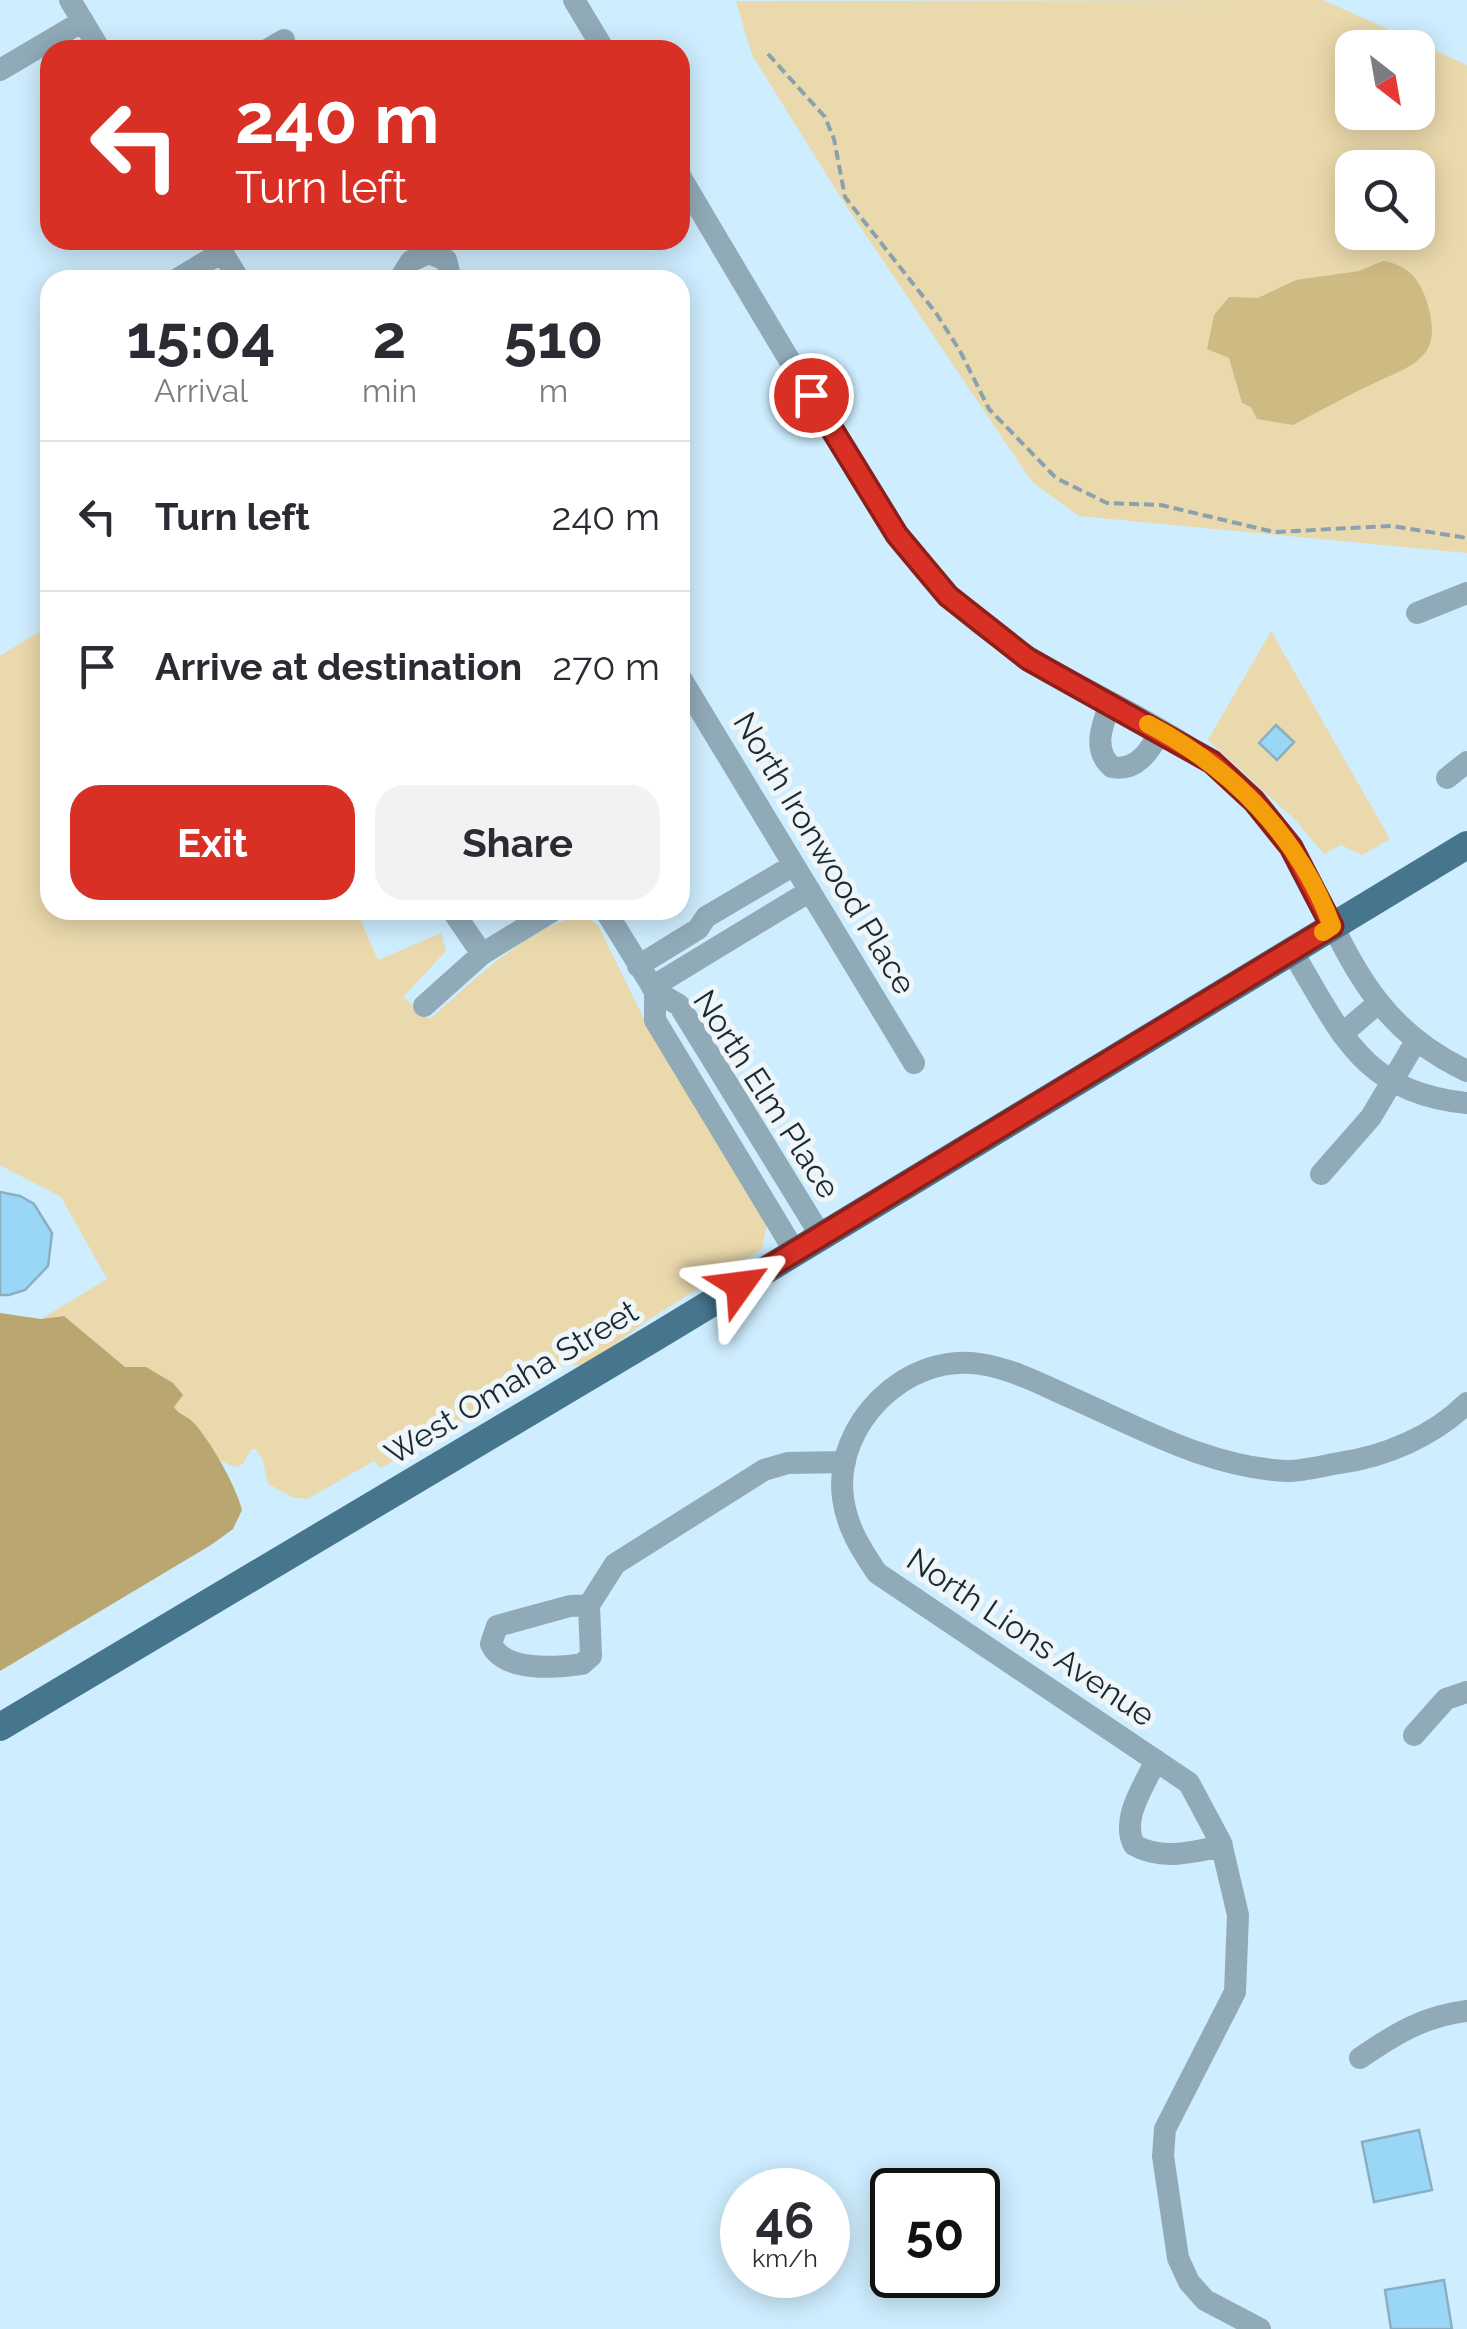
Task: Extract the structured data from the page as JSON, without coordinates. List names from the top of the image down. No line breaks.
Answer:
{"streets":{"main road":["West Omaha Street"],"street":["North Ironwood Place","North Elm Place","North Lions Avenue"]},"crossings":[["North Elm Place","West Omaha Street"]],"north":"bottom right","page":{"turn":["240 m","Turn left"],"eta":["15:04","Arrival","2","min","510","m"],"list":[{"name":"Turn left","value":"240 m"},{"name":"Arrive at destination","value":"270 m"}],"buttons":["Exit","Share"],"speed":"46 km/h","limit":"50"}}
